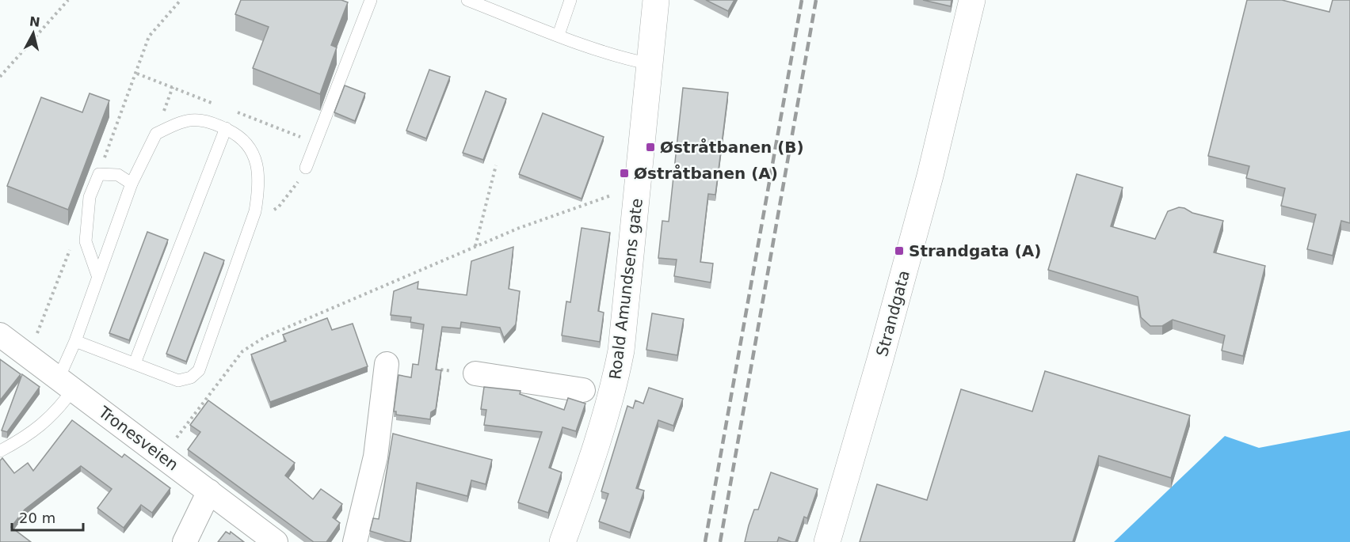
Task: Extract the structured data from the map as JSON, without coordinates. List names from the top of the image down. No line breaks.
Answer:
{"streets":{"main road":["Roald Amundsens gate","Strandgata"],"street":["Tronesveien"]},"places":{"transit":["Østråtbanen (B)","Østråtbanen (A)","Strandgata (A)"]},"scale_bar":"20 m","north":"top"}
